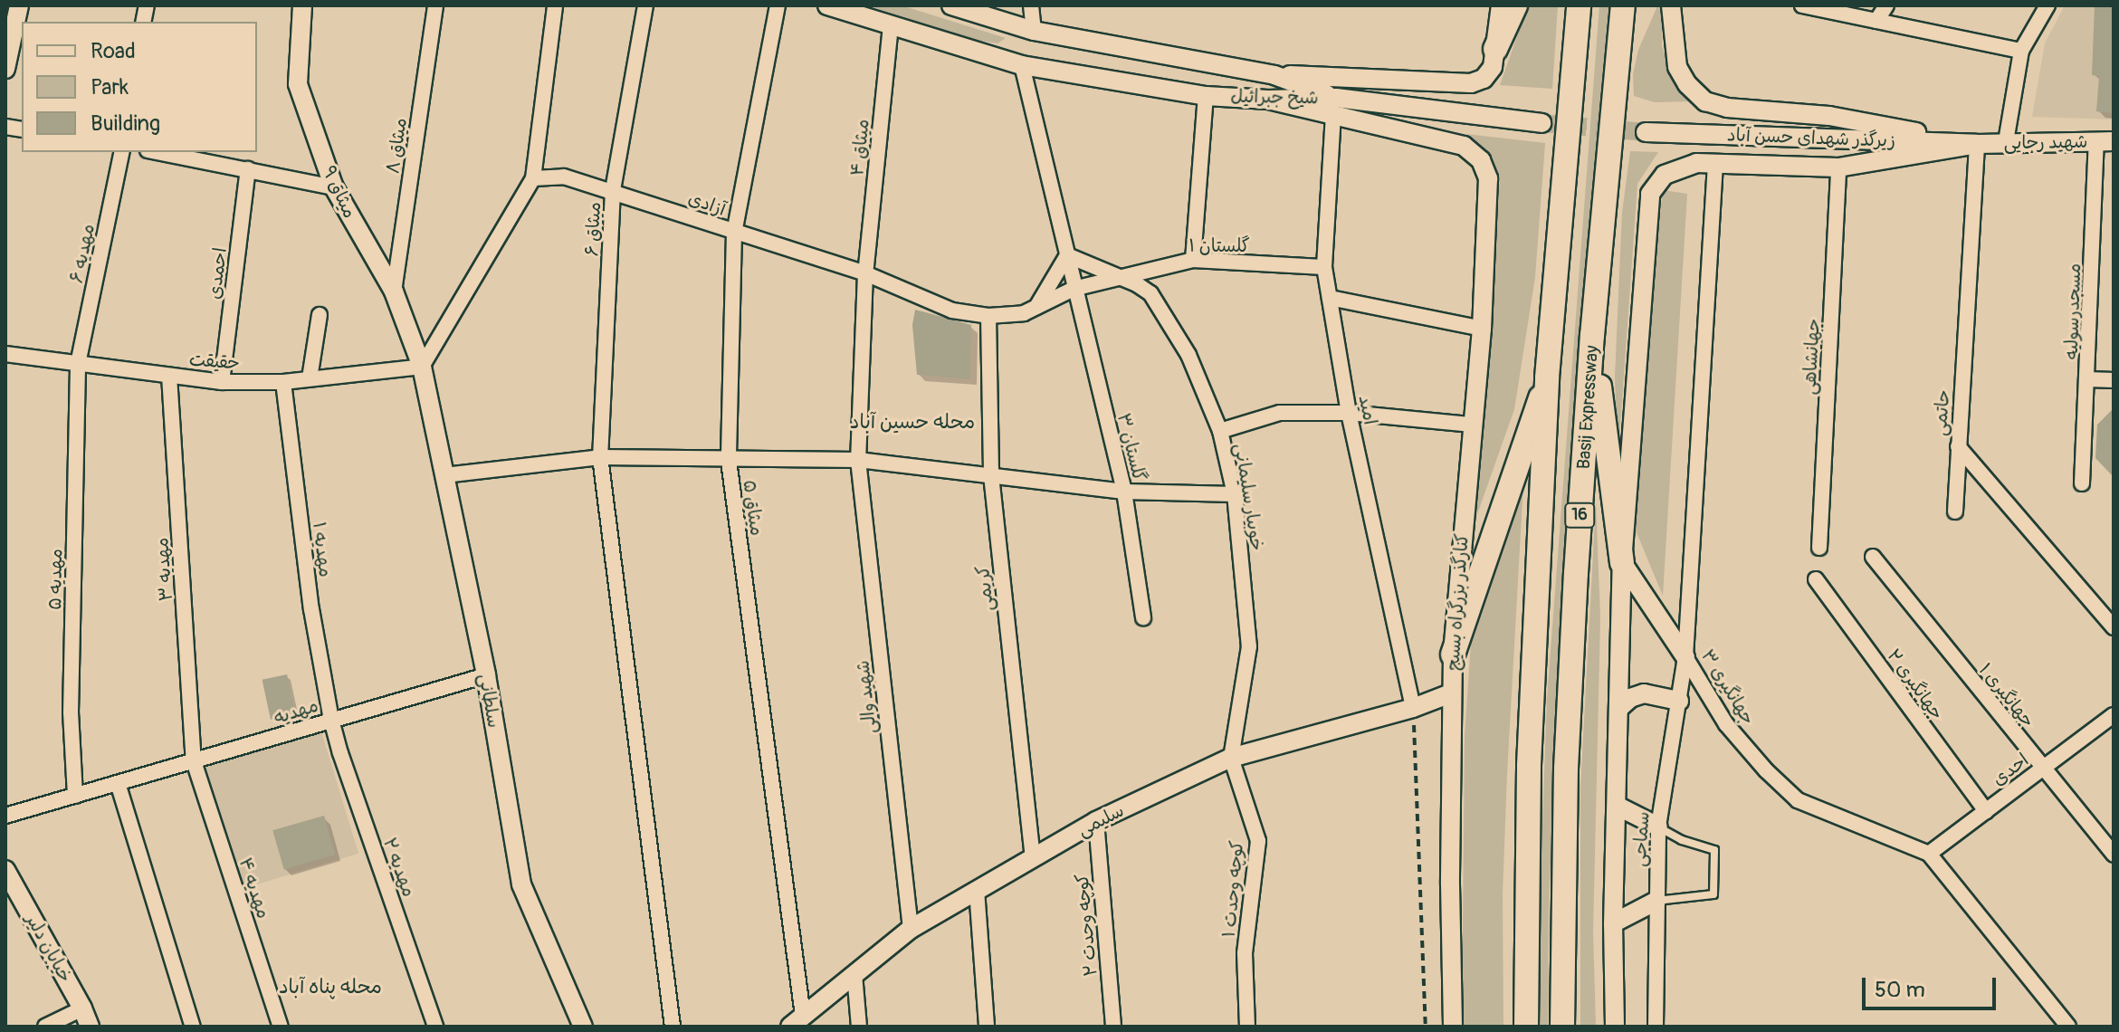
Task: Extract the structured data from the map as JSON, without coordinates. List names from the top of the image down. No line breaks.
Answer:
{"streets":{"highway":["Basij Expressway","16"],"street":["شیخ جبرائیل","زیرگذر شهدای حسن آباد","شهید رجایی","میثاق ۸","میثاق ۴","میثاق ۹","آزادی","میثاق ۶","گلستان ۱","مهدیه ۶","احمدی","مسجدرسولیه","جهانشاهی","حقیقت","امید","حاتمی","گلستان ۳","خوبیار سلیمانی","میثاق ۵","مهدیه ۱","مهدیه ۳","مهدیه ۵","کریمی","کنارگذر بزرگراه بسیج","جهانگیری ۲","جهانگیری ۳","جهانگیری ۱","شهید والی","سلطانی","مهدیه","احدی","سلیمی","سماجی","مهدیه ۲","مهدیه ۴","کوچه وحدت ۱","کوچه وحدت ۲","خیابان دلیر"]},"crossings":[["شیخ جبرائیل","میثاق ۴"],["شیخ جبرائیل","امید"],["شیخ جبرائیل","کنارگذر بزرگراه بسیج"],["زیرگذر شهدای حسن آباد","شهید رجایی"],["زیرگذر شهدای حسن آباد","حاتمی"],["شهید رجایی","مسجدرسولیه"],["شهید رجایی","حاتمی"],["میثاق ۸","میثاق ۹"],["میثاق ۴","آزادی"],["میثاق ۴","شهید والی"],["میثاق ۹","حقیقت"],["میثاق ۹","سلطانی"],["آزادی","میثاق ۶"],["آزادی","گلستان ۱"],["آزادی","گلستان ۳"],["آزادی","میثاق ۵"],["آزادی","کریمی"],["گلستان ۱","امید"],["گلستان ۱","گلستان ۳"],["گلستان ۱","خوبیار سلیمانی"],["مهدیه ۶","حقیقت"],["مهدیه ۶","مهدیه ۵"],["احمدی","حقیقت"],["حقیقت","مهدیه ۱"],["حقیقت","مهدیه ۳"],["حقیقت","مهدیه ۵"],["حقیقت","سلطانی"],["امید","کنارگذر بزرگراه بسیج"],["امید","سلیمی"],["خوبیار سلیمانی","سلیمی"],["خوبیار سلیمانی","کوچه وحدت ۱"],["میثاق ۵","سلیمی"],["مهدیه ۱","مهدیه"],["مهدیه ۱","مهدیه ۲"],["مهدیه ۳","مهدیه"],["مهدیه ۳","مهدیه ۴"],["مهدیه ۵","مهدیه"],["کریمی","سلیمی"],["کنارگذر بزرگراه بسیج","سلیمی"],["جهانگیری ۲","احدی"],["جهانگیری ۳","احدی"],["جهانگیری ۳","سماجی"],["جهانگیری ۱","احدی"],["شهید والی","سلیمی"],["سلطانی","مهدیه"],["مهدیه","مهدیه ۲"],["مهدیه","مهدیه ۴"],["سلیمی","کوچه وحدت ۱"],["سلیمی","کوچه وحدت ۲"]],"districts":["محله حسین آباد","محله پناه آباد"],"legend":["Road","Park","Building"],"scale_bar":"50 m"}
